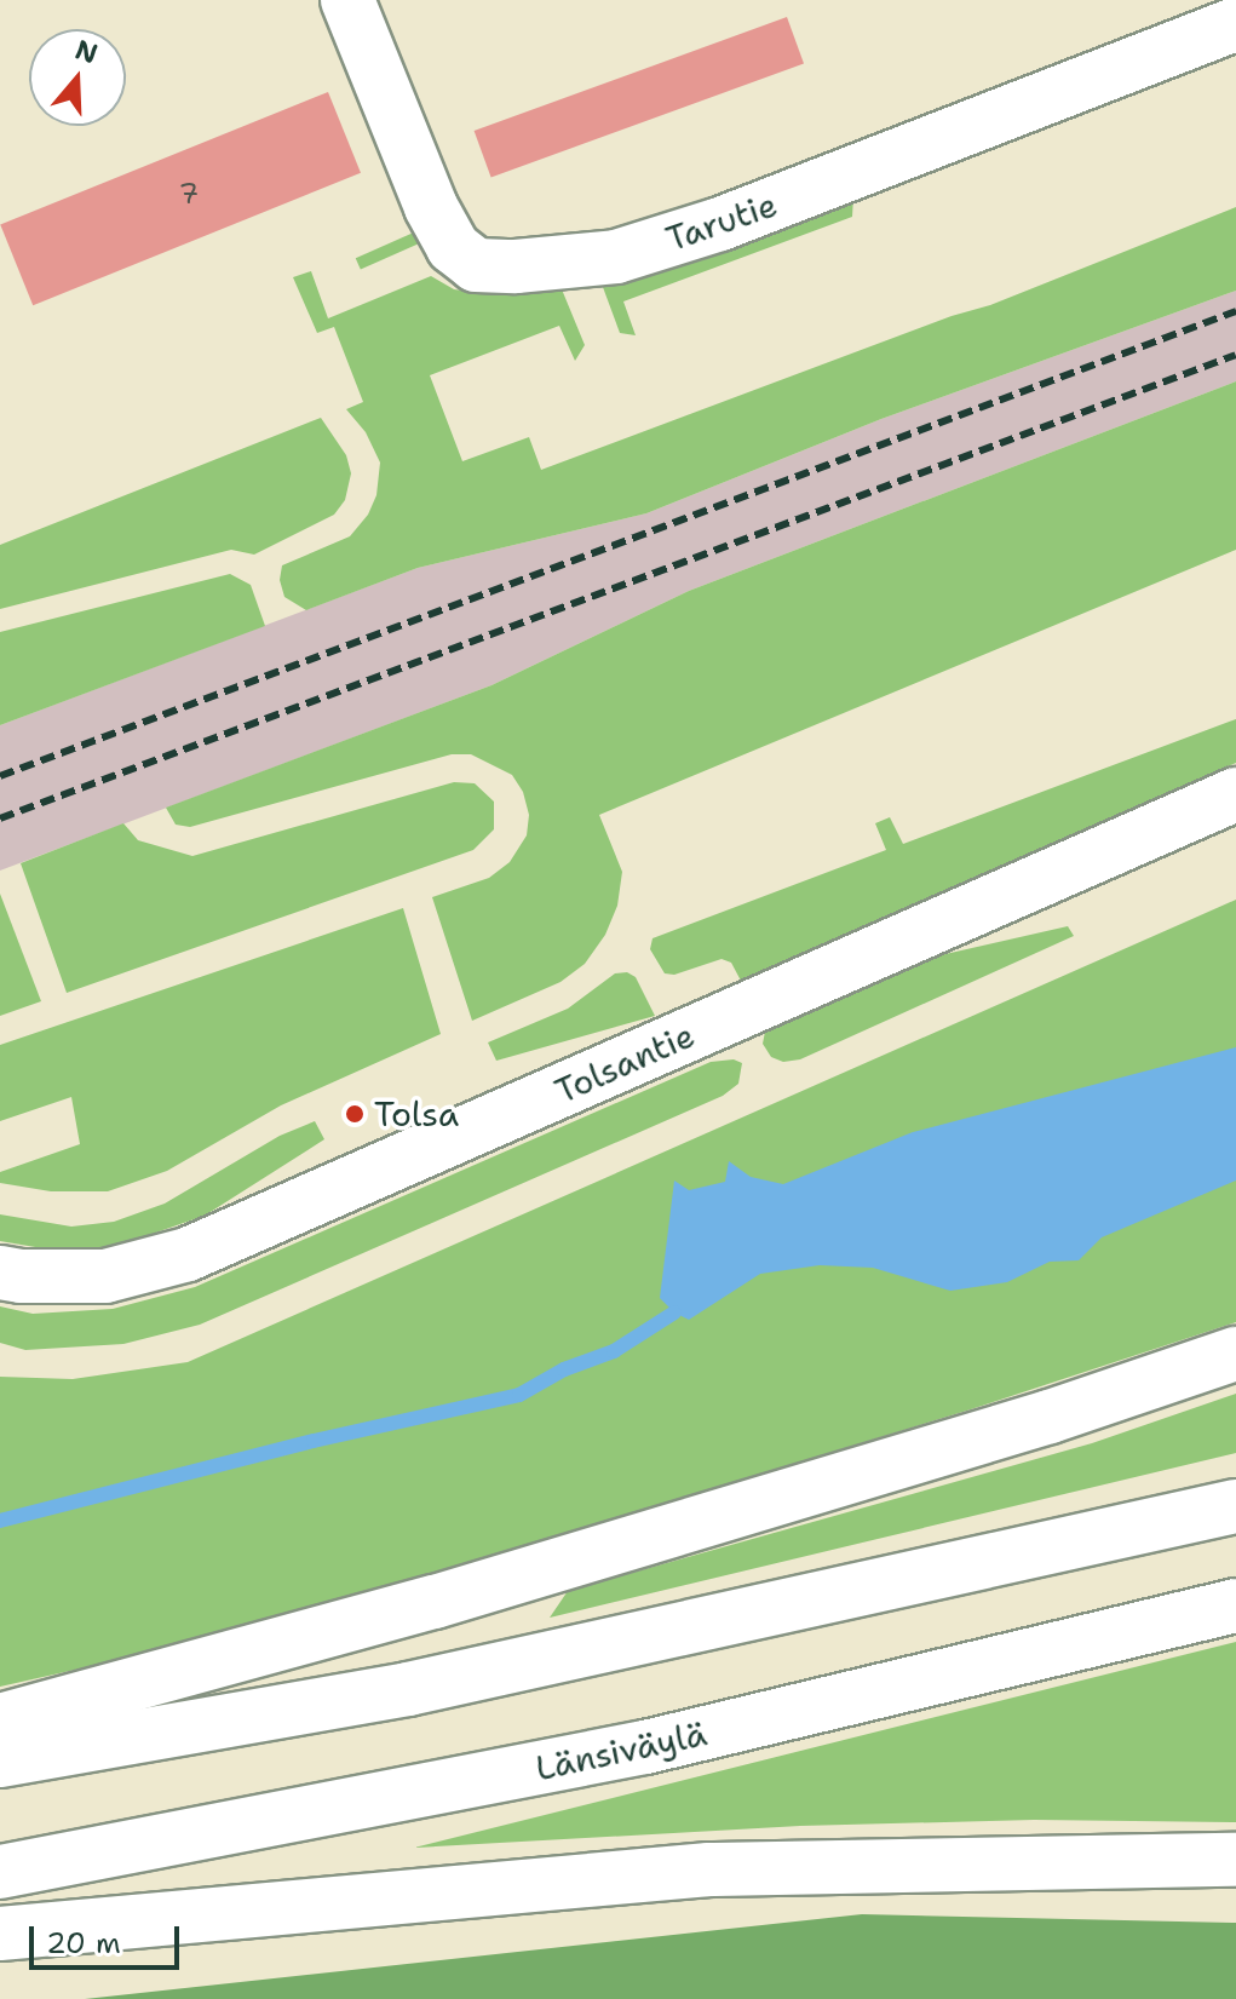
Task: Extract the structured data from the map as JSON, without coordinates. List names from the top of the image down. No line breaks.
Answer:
{"streets":{"main road":["Tarutie","Tolsantie","Länsiväylä"]},"places":["Tolsa"],"house_numbers":["7"],"scale_bar":"20 m","north":"top"}
